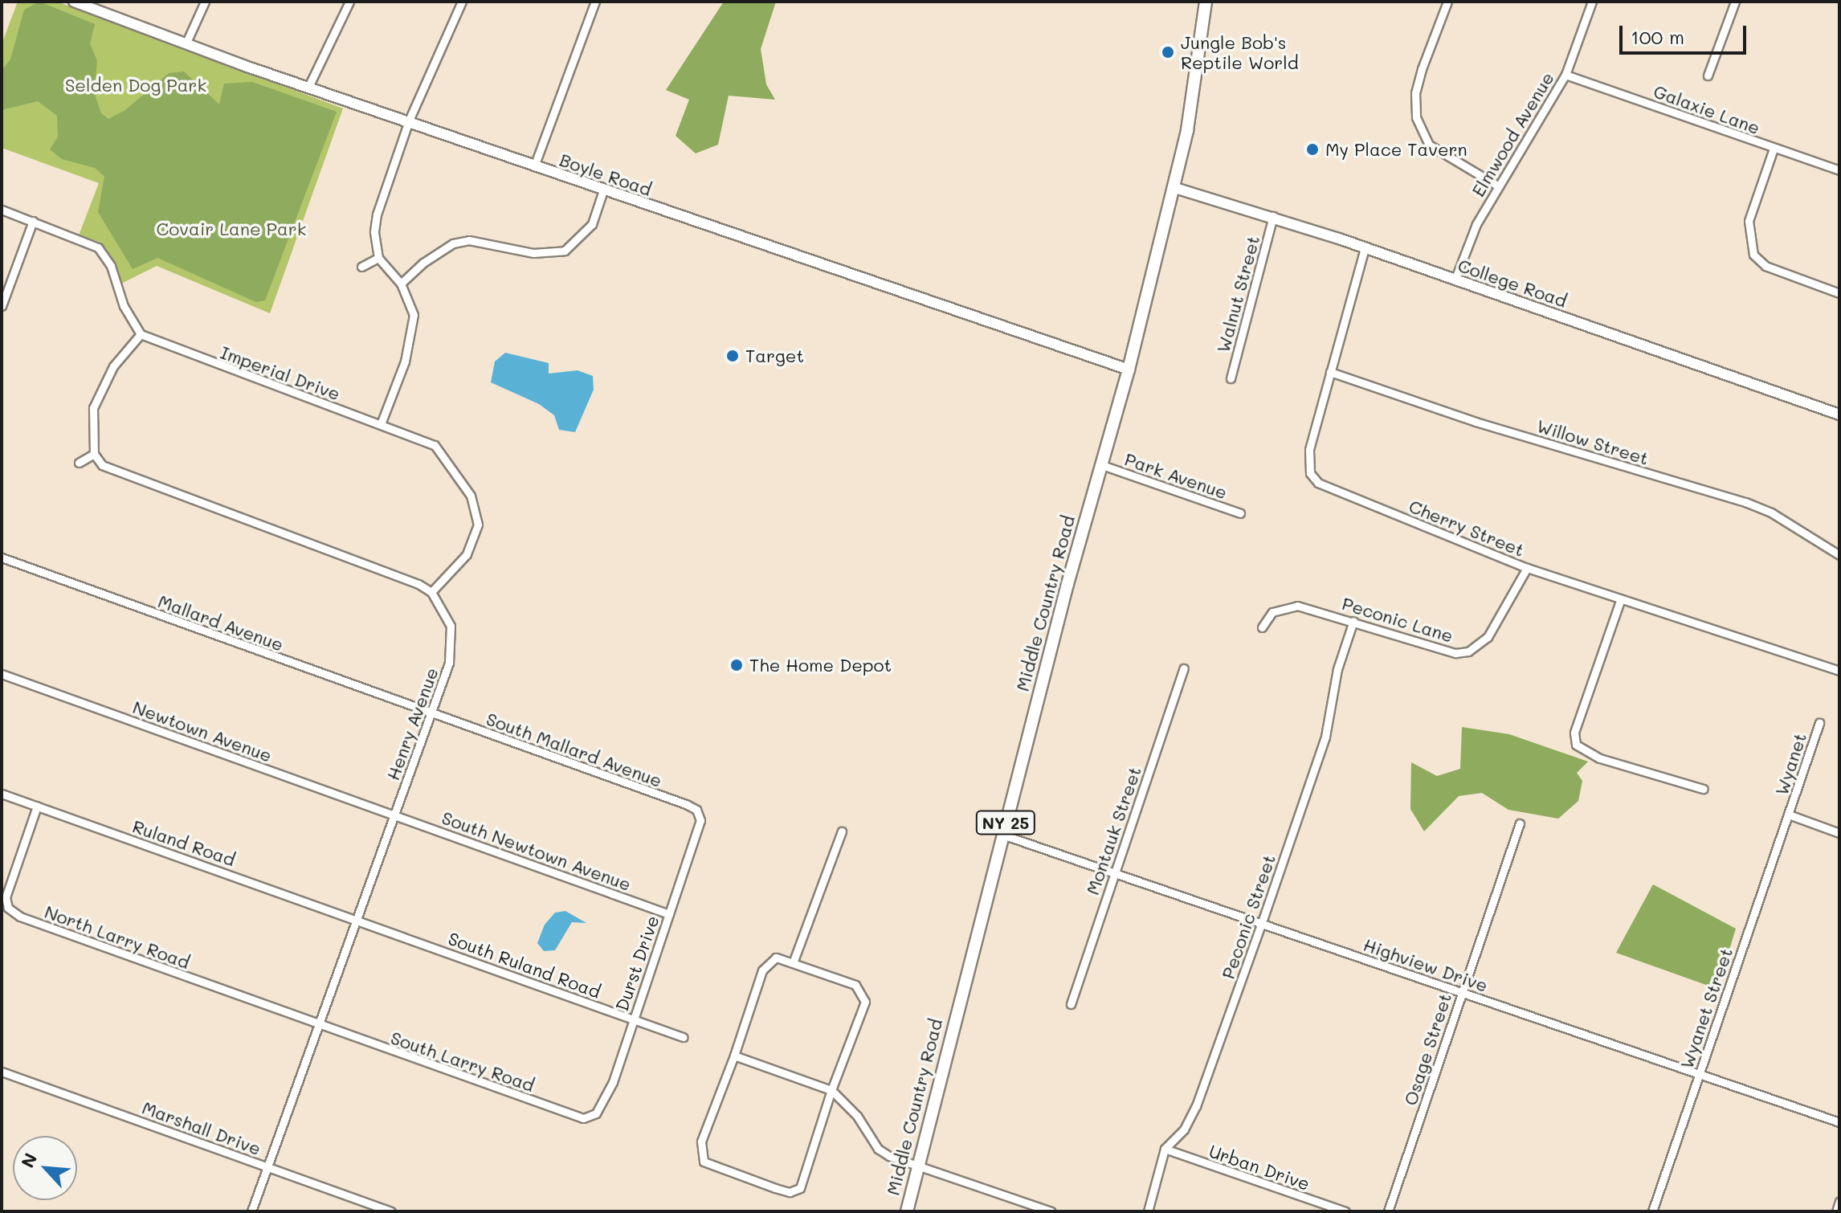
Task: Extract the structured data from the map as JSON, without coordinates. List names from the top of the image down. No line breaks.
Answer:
{"streets":{"main road":["Middle Country Road","NY 25"],"street":["Galaxie Lane","Elmwood Avenue","Boyle Road","College Road","Walnut Street","Imperial Drive","Willow Street","Park Avenue","Cherry Street","Peconic Lane","Mallard Avenue","Henry Avenue","Newtown Avenue","South Mallard Avenue","Wyanet","Montauk Street","Ruland Road","South Newtown Avenue","Peconic Street","North Larry Road","Durst Drive","South Ruland Road","Highview Drive","Wyanet Street","Osage Street","South Larry Road","Marshall Drive","Urban Drive"]},"crossings":[["Galaxie Lane","Elmwood Avenue"],["Elmwood Avenue","College Road"],["Boyle Road","Middle Country Road"],["College Road","Walnut Street"],["College Road","Cherry Street"],["College Road","Middle Country Road"],["Imperial Drive","Henry Avenue"],["Willow Street","Cherry Street"],["Park Avenue","Middle Country Road"],["Cherry Street","Peconic Lane"],["Middle Country Road","Highview Drive"],["Peconic Lane","Peconic Street"],["Mallard Avenue","Henry Avenue"],["Mallard Avenue","South Mallard Avenue"],["Henry Avenue","Newtown Avenue"],["Henry Avenue","South Mallard Avenue"],["Henry Avenue","Ruland Road"],["Henry Avenue","South Newtown Avenue"],["Henry Avenue","North Larry Road"],["Henry Avenue","South Ruland Road"],["Henry Avenue","South Larry Road"],["Henry Avenue","Marshall Drive"],["Newtown Avenue","South Newtown Avenue"],["South Mallard Avenue","Durst Drive"],["Wyanet","Wyanet Street"],["Montauk Street","Highview Drive"],["Ruland Road","North Larry Road"],["Ruland Road","South Ruland Road"],["South Newtown Avenue","Durst Drive"],["Peconic Street","Highview Drive"],["Peconic Street","Urban Drive"],["North Larry Road","South Larry Road"],["Durst Drive","South Ruland Road"],["Durst Drive","South Larry Road"],["Highview Drive","Wyanet Street"],["Highview Drive","Osage Street"]],"parks":["Selden Dog Park","Covair Lane Park"],"places":["Jungle Bob's Reptile World","My Place Tavern","Target","The Home Depot"],"scale_bar":"100 m","north":"top left"}
